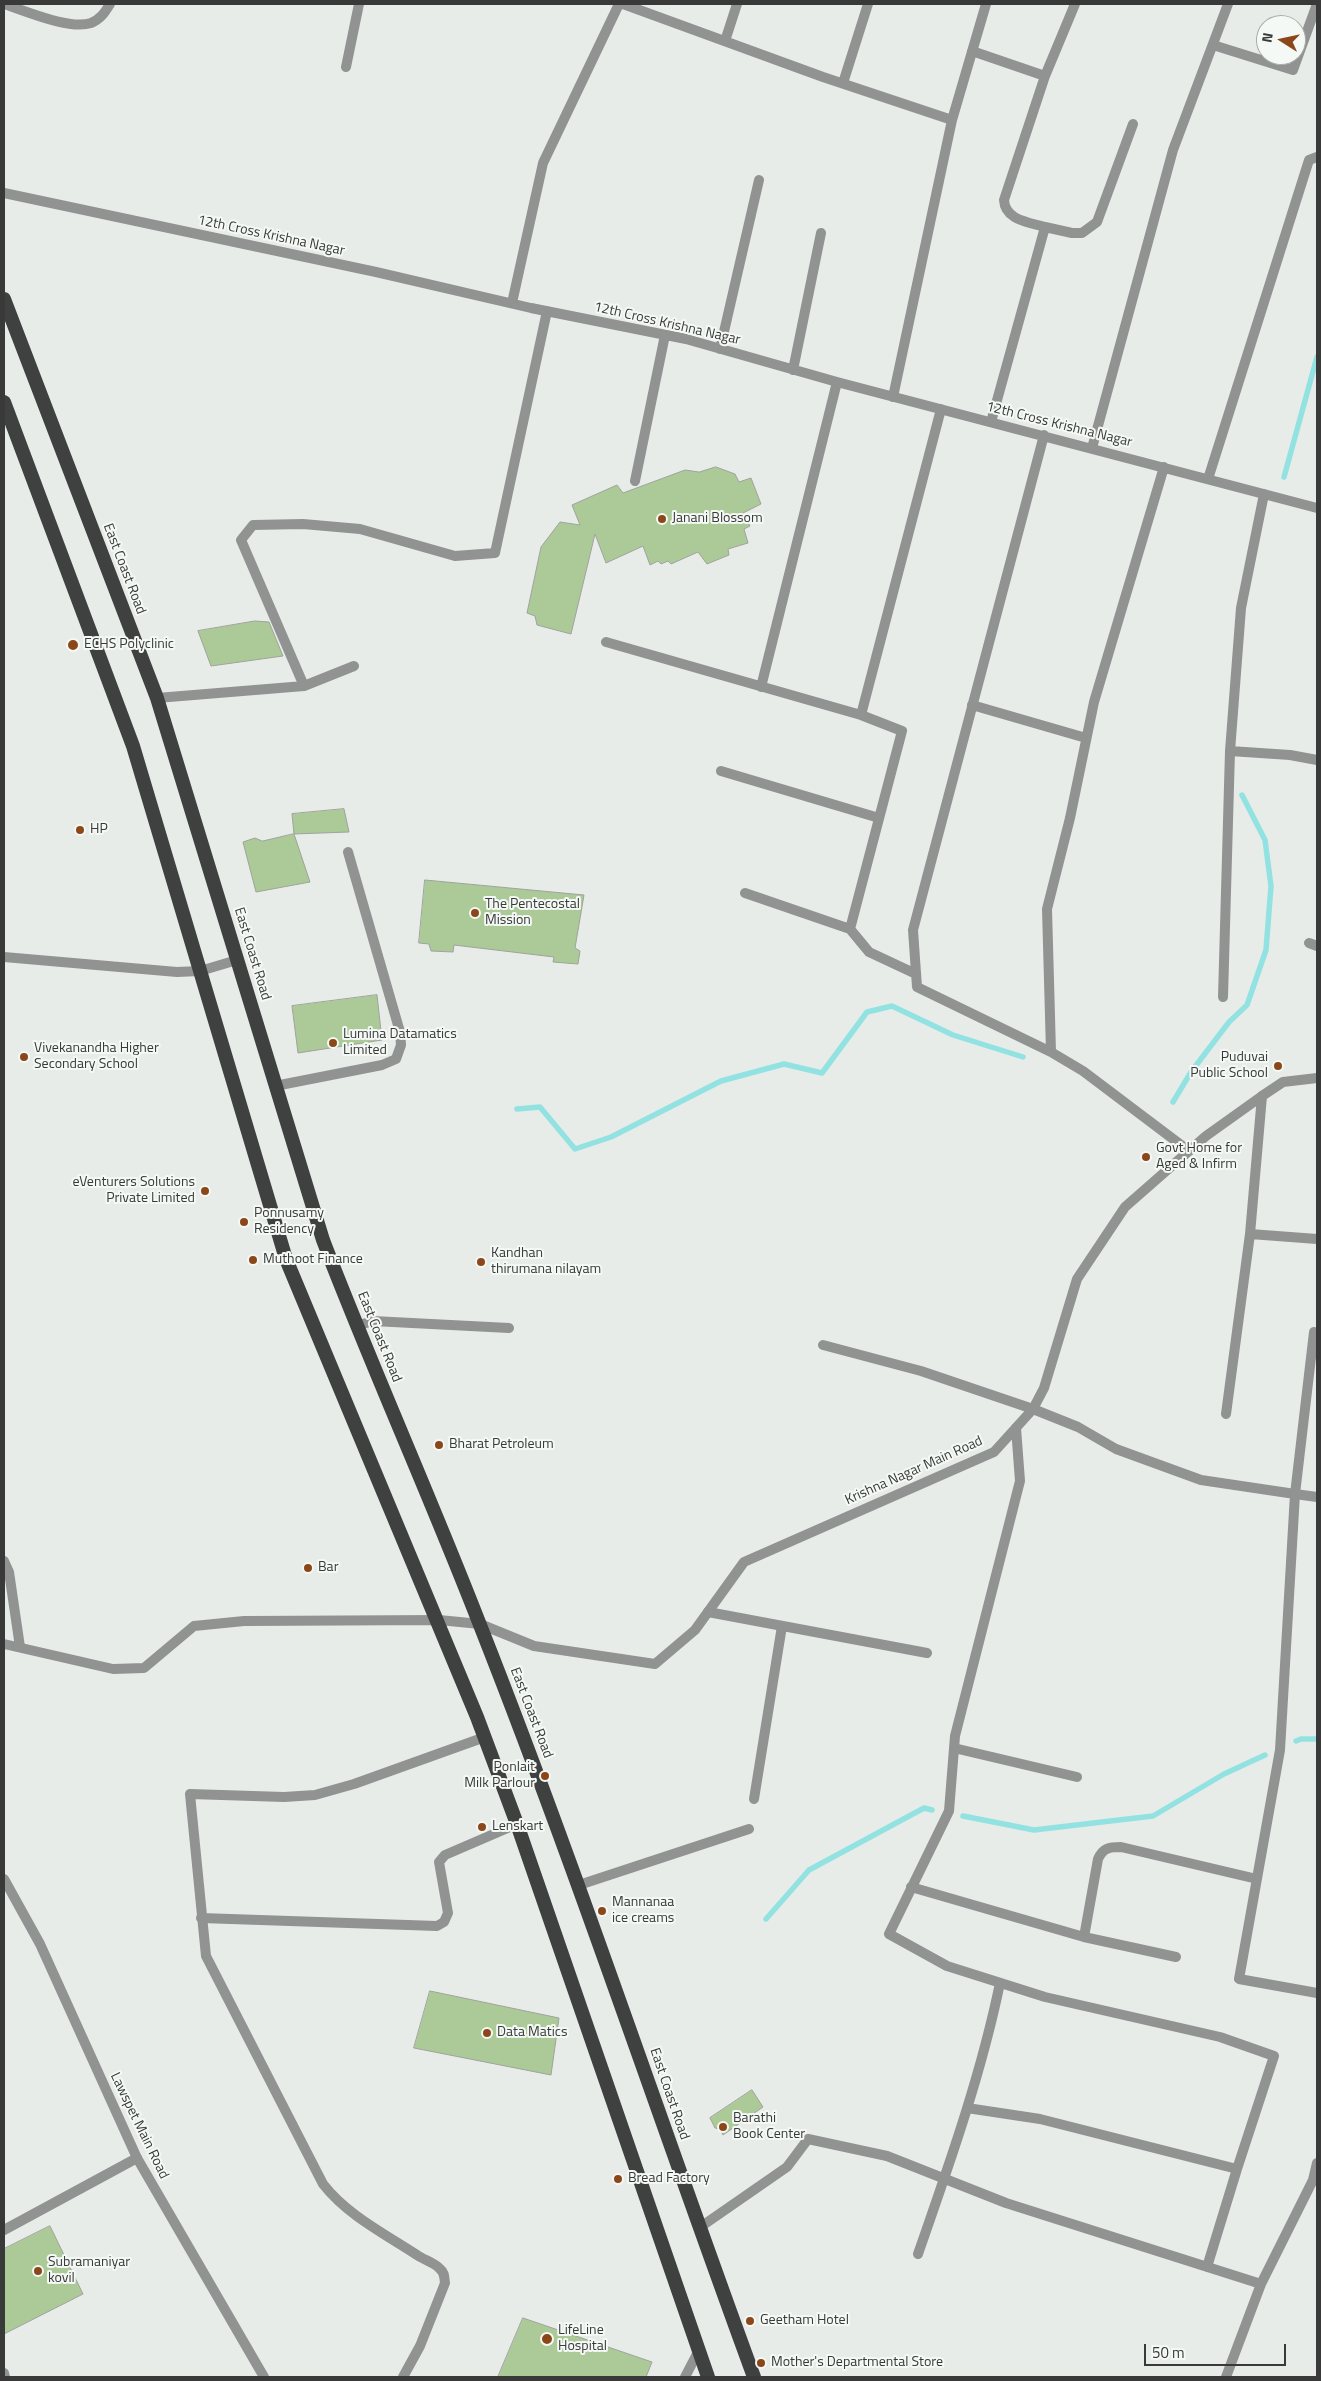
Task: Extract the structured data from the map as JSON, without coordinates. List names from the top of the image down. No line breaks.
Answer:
{"streets":{"highway":["East Coast Road"],"street":["12th Cross Krishna Nagar","Krishna Nagar Main Road","Lawspet Main Road"]},"crossings":[["East Coast Road","Krishna Nagar Main Road"]],"places":["Janani Blossom","ECHS Polyclinic","HP","The Pentecostal Mission","Lumina Datamatics Limited","Vivekanandha Higher Secondary School","Puduvai Public School","Govt Home for Aged & Infirm","eVenturers Solutions Private Limited","Ponnusamy Residency","Muthoot Finance","Kandhan thirumana nilayam","Bharat Petroleum","Bar","Ponlait Milk Parlour","Lenskart","Mannanaa ice creams","Data Matics","Barathi Book Center","Bread Factory","Subramaniyar kovil","Geetham Hotel","LifeLine Hospital","Mother's Departmental Store"],"scale_bar":"50 m","north":"left"}
